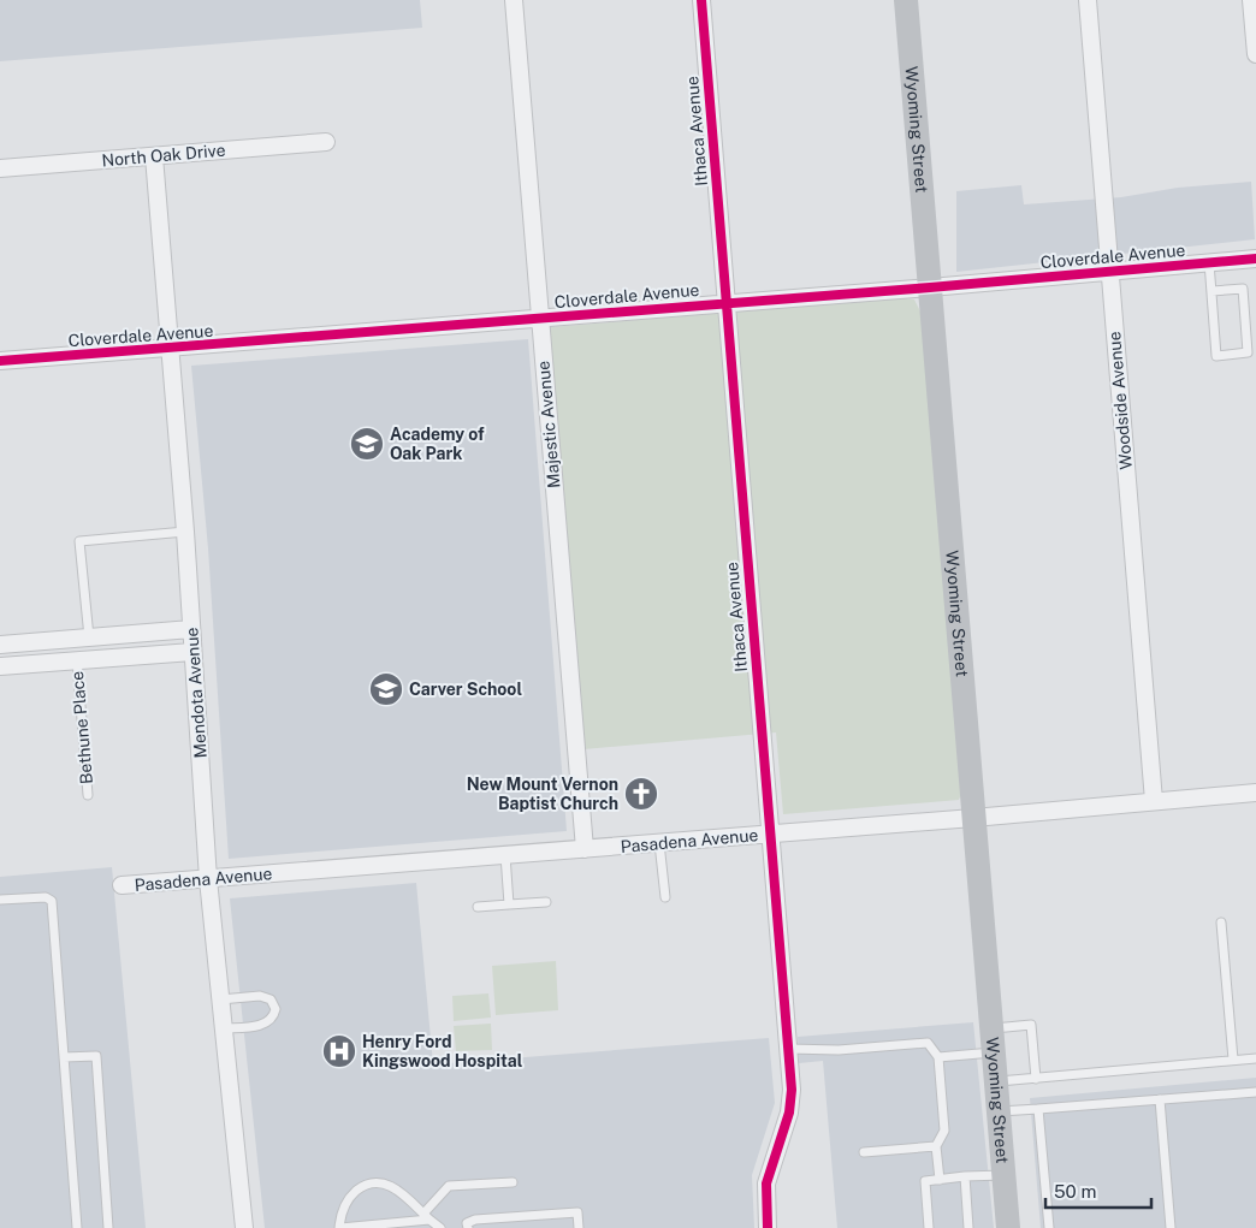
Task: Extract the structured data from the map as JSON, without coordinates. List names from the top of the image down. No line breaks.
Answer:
{"streets":{"street":["Wyoming Street","Ithaca Avenue","North Oak Drive","Cloverdale Avenue","Woodside Avenue","Majestic Avenue","Mendota Avenue","Pasadena Avenue"],"lane":["Bethune Place"]},"crossings":[["Wyoming Street","Cloverdale Avenue"],["Wyoming Street","Pasadena Avenue"],["Ithaca Avenue","Cloverdale Avenue"],["Ithaca Avenue","Pasadena Avenue"],["North Oak Drive","Mendota Avenue"],["Cloverdale Avenue","Woodside Avenue"],["Cloverdale Avenue","Majestic Avenue"],["Cloverdale Avenue","Mendota Avenue"],["Woodside Avenue","Pasadena Avenue"],["Majestic Avenue","Pasadena Avenue"],["Mendota Avenue","Pasadena Avenue"]],"places":{"school or university":["Academy of Oak Park","Carver School"],"church":["New Mount Vernon Baptist Church"],"hospital":["Henry Ford Kingswood Hospital"]},"scale_bar":"50 m"}
